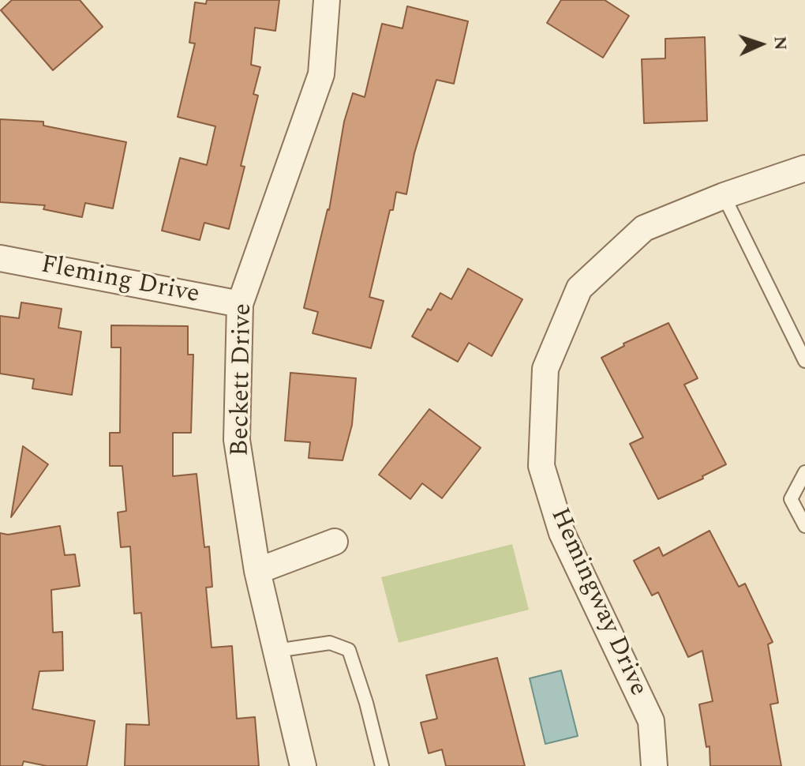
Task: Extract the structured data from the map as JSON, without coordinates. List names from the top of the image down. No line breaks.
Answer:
{"streets":{"street":["Fleming Drive","Beckett Drive","Hemingway Drive"]},"crossings":[["Fleming Drive","Beckett Drive"]],"north":"right"}
